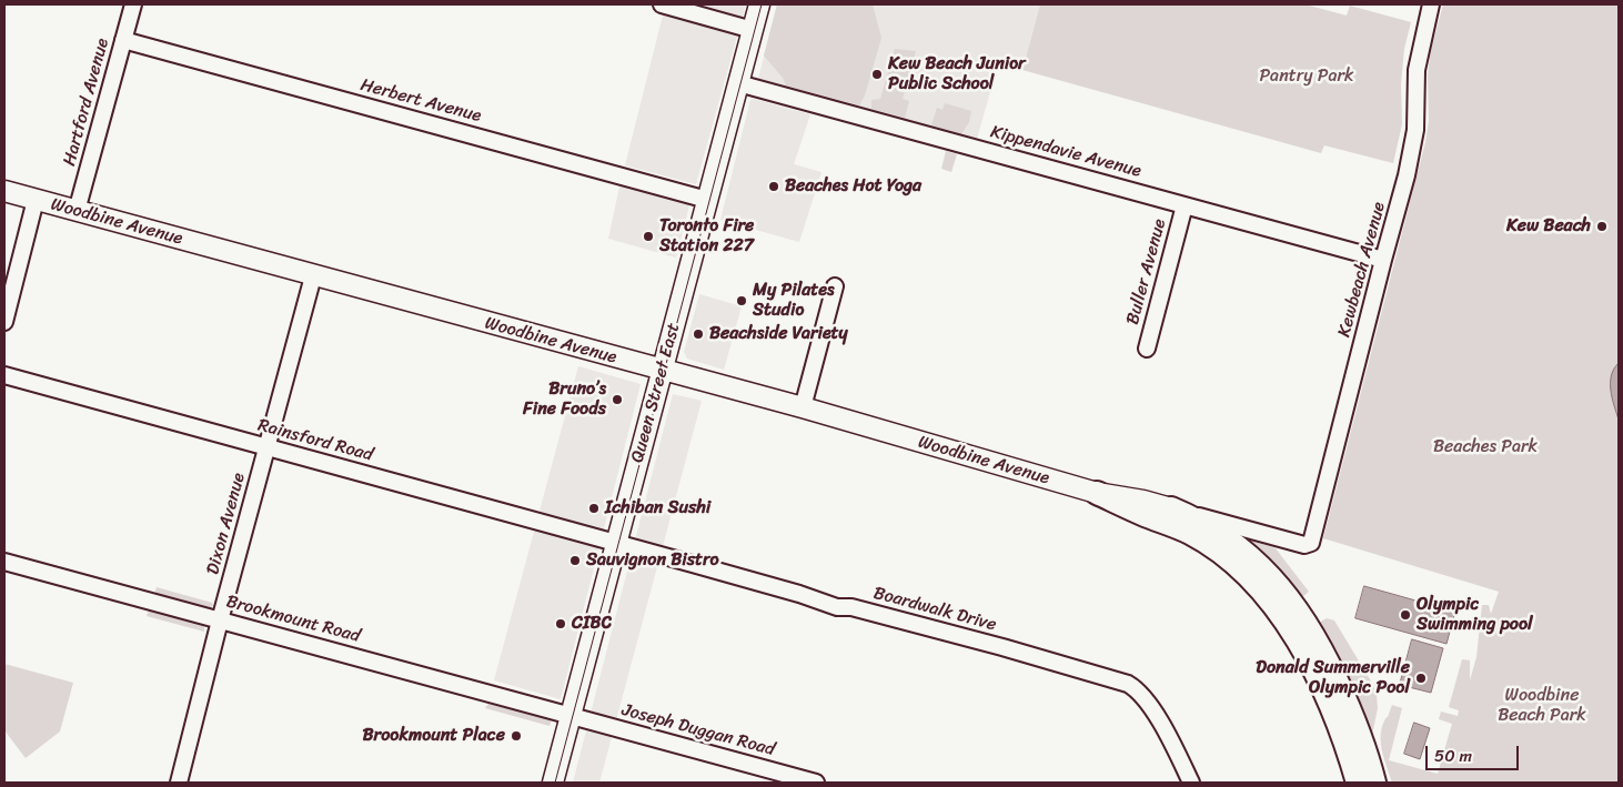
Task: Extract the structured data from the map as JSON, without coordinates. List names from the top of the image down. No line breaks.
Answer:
{"streets":{"highway":["Woodbine Avenue"],"main road":["Queen Street East"],"street":["Herbert Avenue","Hartford Avenue","Kippendavie Avenue","Kewbeach Avenue","Buller Avenue","Rainsford Road","Dixon Avenue","Boardwalk Drive","Brookmount Road","Joseph Duggan Road"]},"crossings":[["Herbert Avenue","Hartford Avenue"],["Herbert Avenue","Queen Street East"],["Hartford Avenue","Woodbine Avenue"],["Kippendavie Avenue","Kewbeach Avenue"],["Kippendavie Avenue","Buller Avenue"],["Kippendavie Avenue","Queen Street East"],["Woodbine Avenue","Kewbeach Avenue"],["Woodbine Avenue","Queen Street East"],["Woodbine Avenue","Dixon Avenue"],["Queen Street East","Rainsford Road"],["Queen Street East","Boardwalk Drive"],["Queen Street East","Brookmount Road"],["Queen Street East","Joseph Duggan Road"],["Rainsford Road","Dixon Avenue"],["Rainsford Road","Boardwalk Drive"],["Dixon Avenue","Brookmount Road"],["Brookmount Road","Joseph Duggan Road"]],"parks":["Pantry Park","Beaches Park","Woodbine Beach Park"],"places":["Kew Beach Junior Public School","Beaches Hot Yoga","Kew Beach","Toronto Fire Station 227","My Pilates Studio","Beachside Variety","Bruno’s Fine Foods","Ichiban Sushi","Sauvignon Bistro","Olympic Swimming pool","CIBC","Donald Summerville Olympic Pool","Brookmount Place"],"scale_bar":"50 m"}
